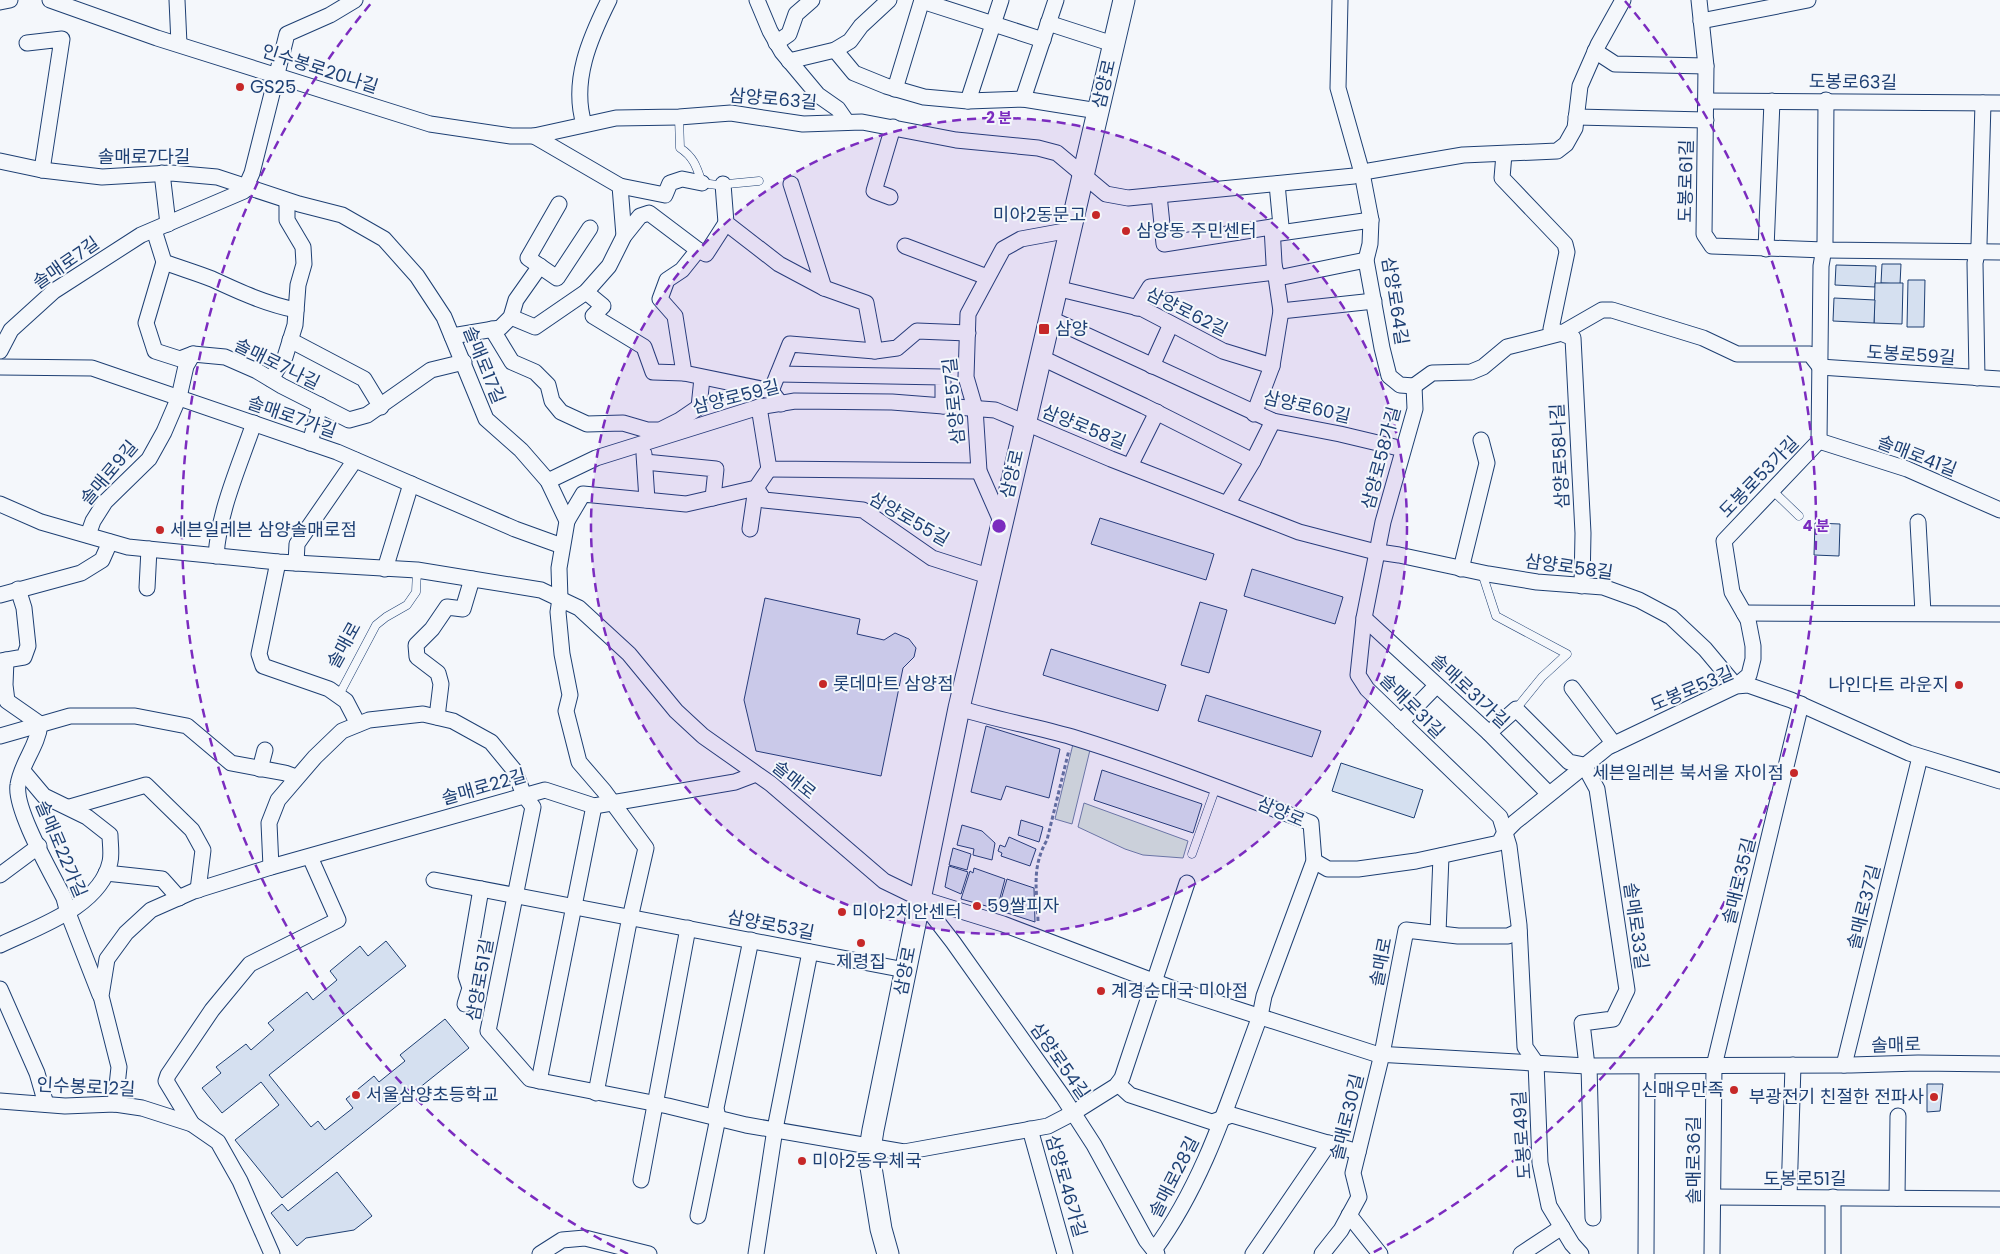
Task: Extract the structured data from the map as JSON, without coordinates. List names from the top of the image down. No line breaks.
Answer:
{"streets":{"main road":["삼양로"],"street":["인수봉로20나길","도봉로63길","삼양로63길","솔매로7다길","도봉로61길","솔매로7길","삼양로64길","삼양로62길","도봉로59길","솔매로7나길","솔매로17길","삼양로59길","삼양로57길","삼양로60길","솔매로7가길","삼양로58길","삼양로58나길","솔매로41길","삼양로58가길","솔매로9길","도봉로53가길","삼양로55길","솔매로","도봉로53길","솔매로31가길","솔매로31길","솔매로22길","솔매로22가길","솔매로35길","솔매로37길","삼양로53길","솔매로33길","삼양로51길","삼양로54길","인수봉로12길","솔매로30길","도봉로49길","솔매로36길","솔매로28길","도봉로51길","삼양로46가길"]},"crossings":[["인수봉로20나길","삼양로63길"],["도봉로63길","도봉로61길"],["삼양로","삼양로63길"],["삼양로","삼양로62길"],["삼양로","삼양로59길"],["삼양로","삼양로57길"],["삼양로","삼양로60길"],["삼양로","삼양로58길"],["삼양로","삼양로55길"],["삼양로","솔매로"],["삼양로","삼양로53길"],["삼양로","삼양로51길"],["삼양로","삼양로54길"],["솔매로7다길","솔매로7길"],["솔매로7다길","솔매로17길"],["도봉로61길","도봉로53가길"],["솔매로7길","솔매로17길"],["삼양로64길","삼양로58가길"],["도봉로59길","삼양로58가길"],["도봉로59길","도봉로53가길"],["솔매로7나길","솔매로17길"],["솔매로7나길","솔매로9길"],["솔매로17길","삼양로59길"],["삼양로59길","삼양로57길"],["삼양로59길","삼양로58길"],["삼양로57길","삼양로55길"],["삼양로60길","삼양로58가길"],["솔매로7가길","솔매로9길"],["삼양로58길","삼양로58나길"],["삼양로58길","삼양로58가길"],["삼양로58길","도봉로53가길"],["삼양로58길","도봉로53길"],["삼양로58길","솔매로31길"],["삼양로58나길","삼양로58가길"],["솔매로41길","도봉로53가길"],["삼양로58가길","도봉로53가길"],["삼양로58가길","솔매로31길"],["솔매로9길","솔매로"],["도봉로53가길","도봉로53길"],["솔매로","솔매로31길"],["솔매로","솔매로35길"],["솔매로","솔매로37길"],["솔매로","솔매로33길"],["솔매로","삼양로54길"],["솔매로","솔매로30길"],["솔매로","도봉로49길"],["솔매로","솔매로36길"],["솔매로","솔매로28길"],["도봉로53길","솔매로31가길"],["도봉로53길","솔매로31길"],["도봉로53길","솔매로35길"],["도봉로53길","솔매로37길"],["도봉로53길","솔매로33길"],["솔매로31가길","솔매로31길"],["솔매로31가길","솔매로33길"],["솔매로31길","도봉로49길"],["솔매로22길","솔매로22가길"],["솔매로22길","인수봉로12길"],["솔매로35길","솔매로36길"],["삼양로53길","삼양로51길"],["삼양로54길","솔매로28길"],["솔매로30길","솔매로28길"],["솔매로36길","도봉로51길"]],"places":{"other":["GS25","미아2동문고","삼양동 주민센터","세븐일레븐 삼양솔매로점","롯데마트 삼양점","나인다트 라운지","세븐일레븐 북서울 자이점","59쌀피자","미아2치안센터","제령집","계경순대국 미아점","신매우만족","서울삼양초등학교","부광전기 친절한 전파사","미아2동우체국"],"transit":["삼양"]},"rings":["2 분","4 분"]}
